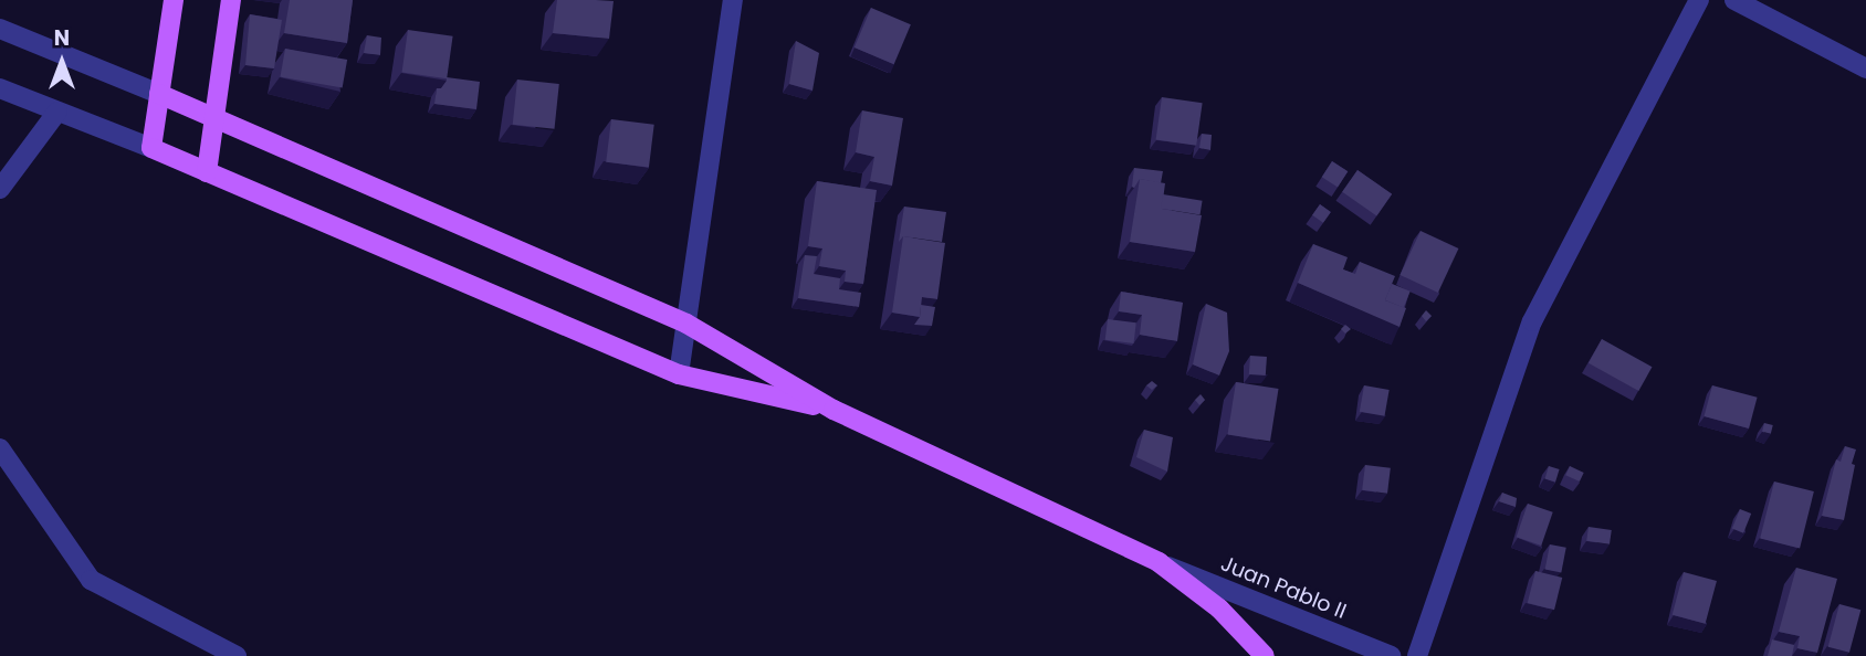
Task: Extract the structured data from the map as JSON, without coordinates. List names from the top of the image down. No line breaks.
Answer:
{"streets":{"street":["Juan Pablo II"]},"north":"top"}
